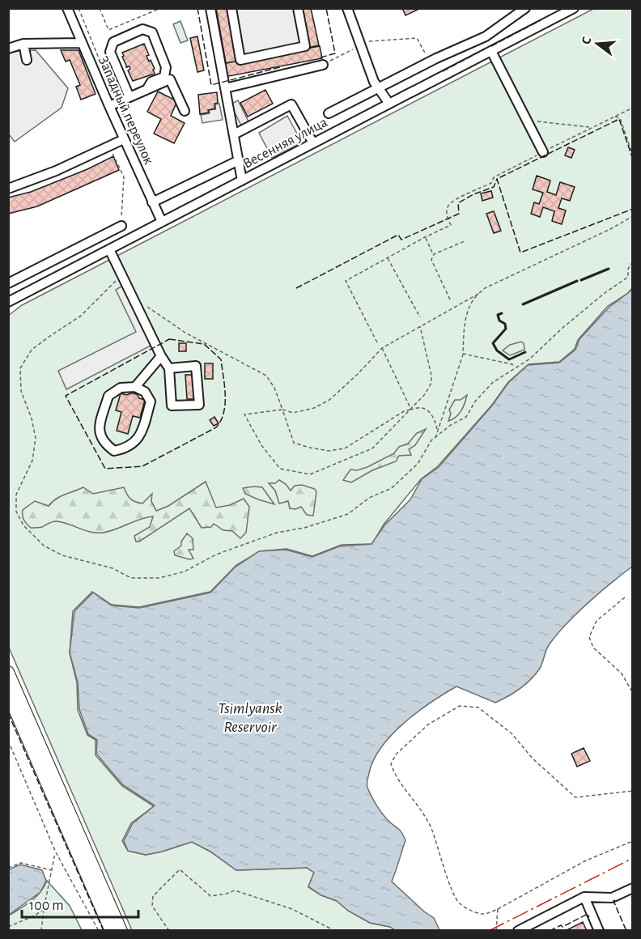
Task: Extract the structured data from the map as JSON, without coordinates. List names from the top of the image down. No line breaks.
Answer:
{"streets":{"street":["Западный переулок","Весенняя улица"]},"crossings":[["Западный переулок","Весенняя улица"]],"water":["Tsimlyansk Reservoir"],"scale_bar":"100 m","north":"left"}
